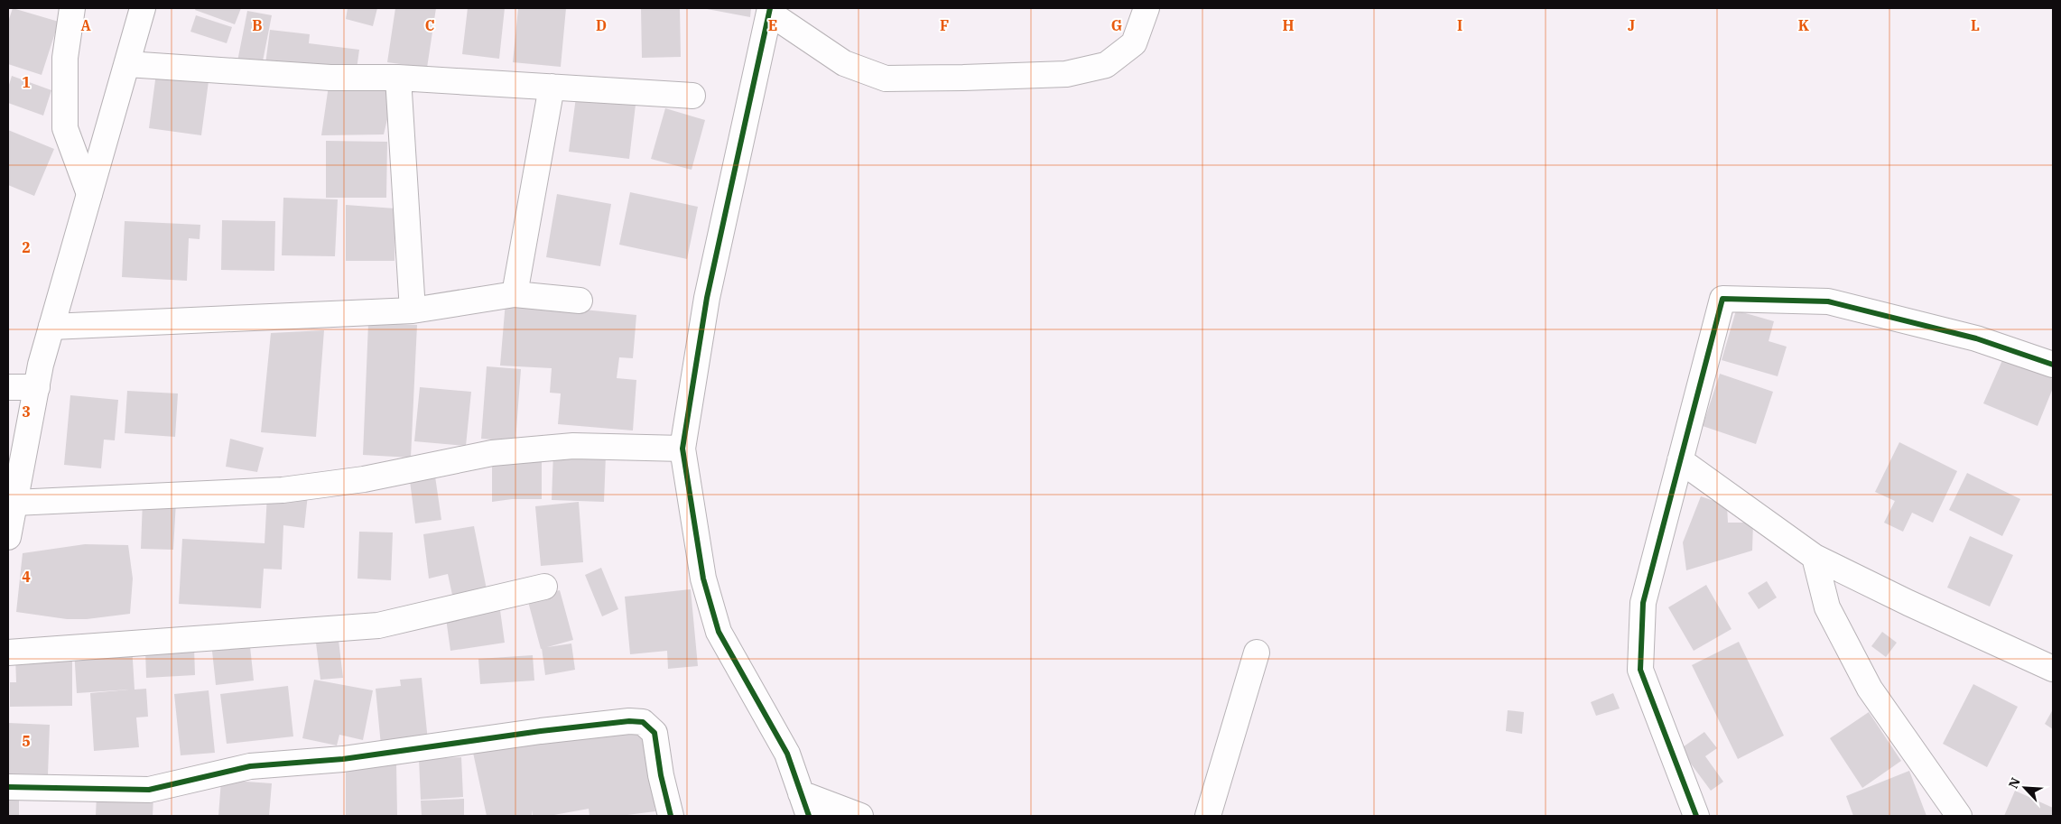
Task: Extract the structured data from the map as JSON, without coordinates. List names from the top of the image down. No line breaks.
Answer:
{"north":"top left","grid":{"columns":["A","B","C","D","E","F","G","H","I","J","K","L"],"rows":["1","2","3","4","5"]}}
